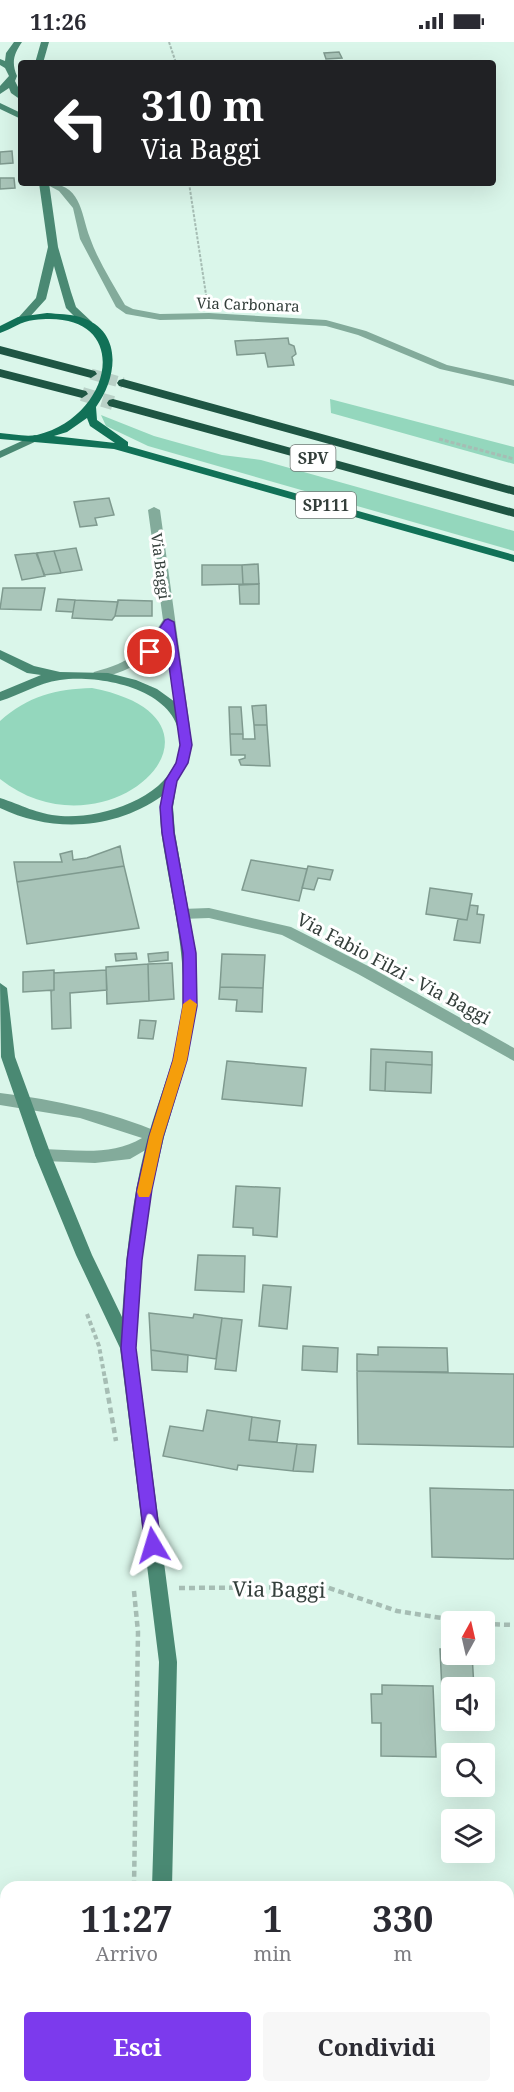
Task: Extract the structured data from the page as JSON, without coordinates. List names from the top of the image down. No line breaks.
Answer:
{"streets":{"highway":["SPV"],"main road":["SP111","Via Baggi"],"street":["Via Carbonara","Via Fabio Filzi - Via Baggi"]},"crossings":[["Via Baggi","Via Fabio Filzi - Via Baggi"]],"north":"top","page":{"status":"11:26","turn":["310 m","Via Baggi"],"eta":["11:27","Arrivo","1","min","330","m"],"buttons":["Esci","Condividi"]}}
